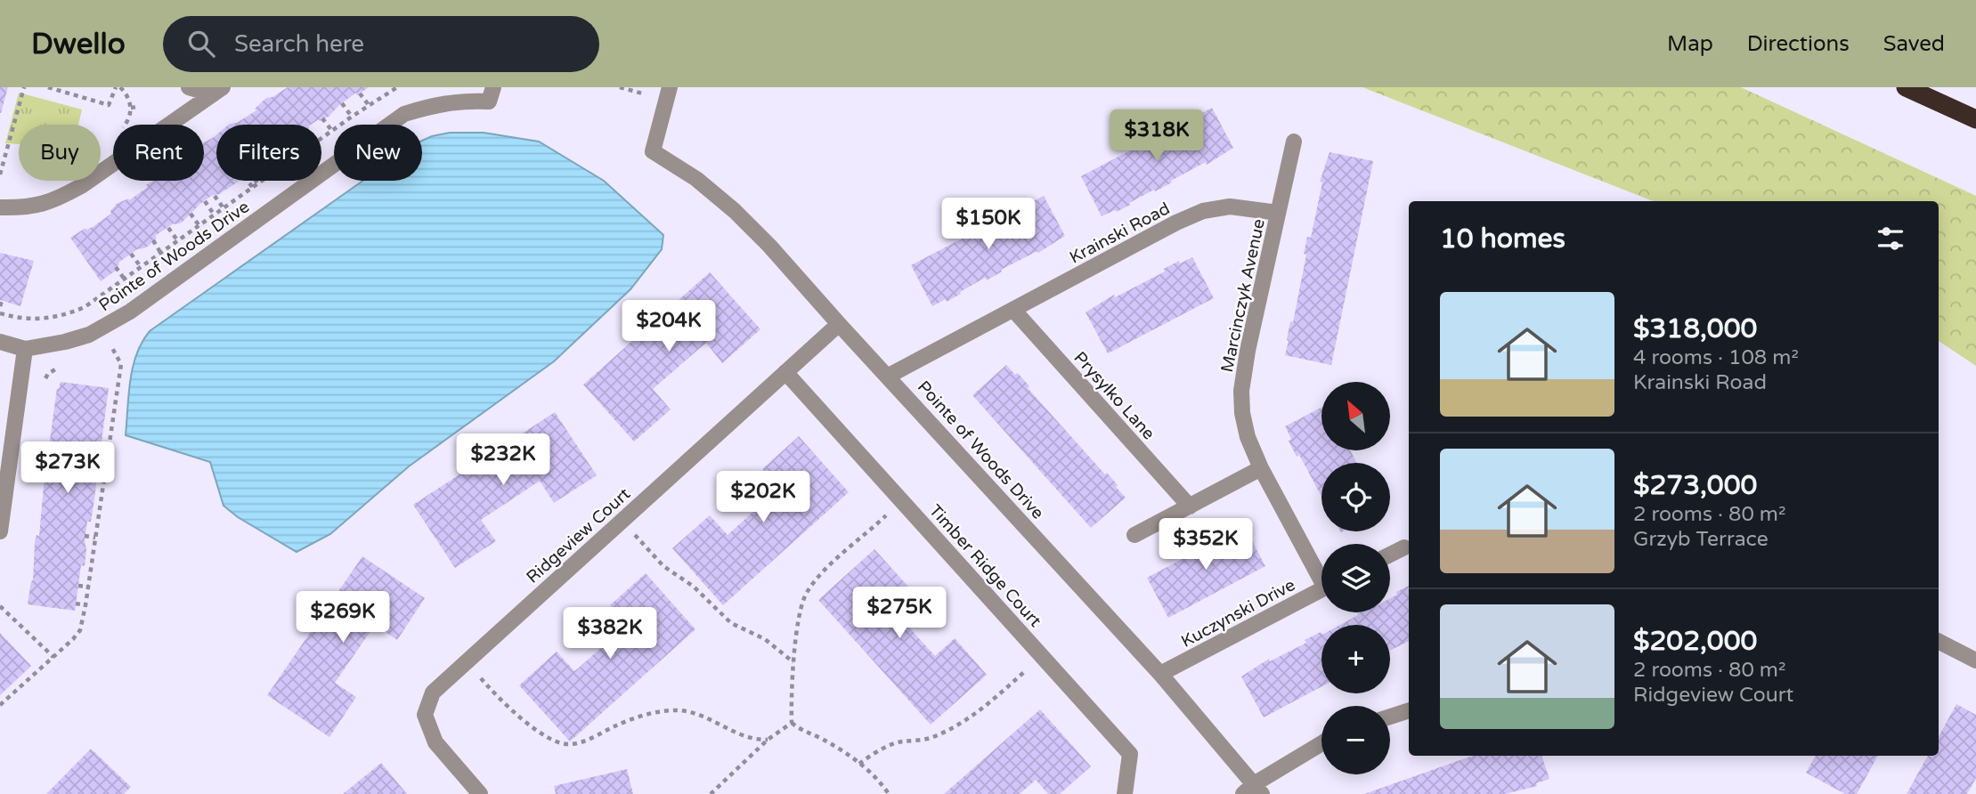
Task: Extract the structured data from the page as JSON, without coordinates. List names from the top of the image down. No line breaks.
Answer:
{"streets":{"street":["Krainski Road","Pointe of Woods Drive","Marcinczyk Avenue","Prysylko Lane","Ridgeview Court","Timber Ridge Court","Kuczynski Drive"]},"crossings":[["Krainski Road","Pointe of Woods Drive"],["Krainski Road","Marcinczyk Avenue"],["Krainski Road","Prysylko Lane"],["Pointe of Woods Drive","Ridgeview Court"],["Pointe of Woods Drive","Kuczynski Drive"],["Ridgeview Court","Timber Ridge Court"]],"north":"top left","page":{"header":"Dwello","search":"Search here","nav":["Map","Directions","Saved"],"price":["$318K","$150K","$204K","$232K","$273K","$202K","$352K","$275K","$269K","$382K"],"chip":["Buy","Rent","Filters","New"],"heading":"10 homes","list":[{"name":"$318,000","note":"4 rooms · 108 m² · Krainski Road"},{"name":"$273,000","note":"2 rooms · 80 m² · Grzyb Terrace"},{"name":"$202,000","note":"2 rooms · 80 m² · Ridgeview Court"}],"map_buttons":["+","−"]}}
